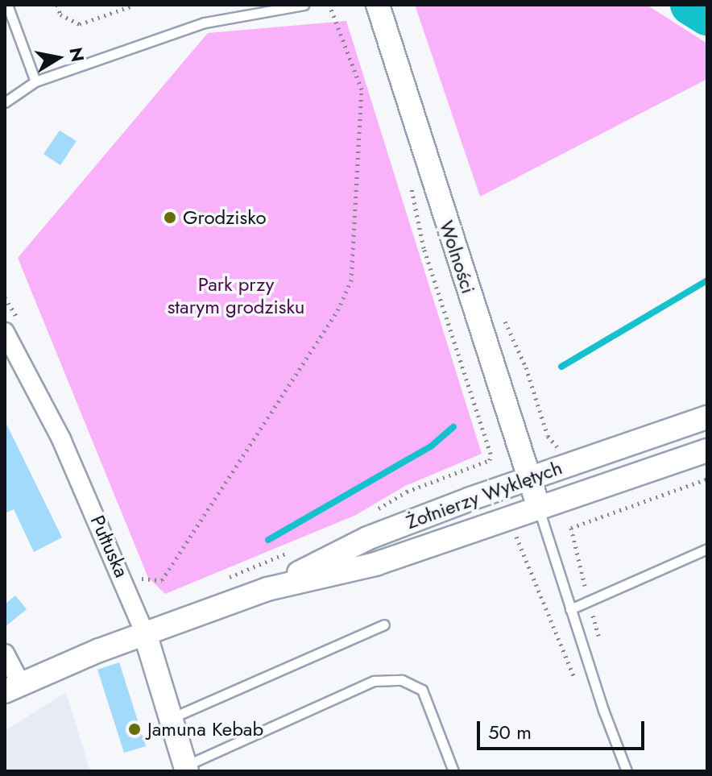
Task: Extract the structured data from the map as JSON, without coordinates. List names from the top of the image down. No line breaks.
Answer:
{"streets":{"street":["Wolności","Żołnierzy Wyklętych","Pułtuska"]},"crossings":[["Wolności","Żołnierzy Wyklętych"],["Żołnierzy Wyklętych","Pułtuska"]],"parks":["Park przy starym grodzisku"],"places":["Grodzisko","Jamuna Kebab"],"scale_bar":"50 m","north":"right"}
